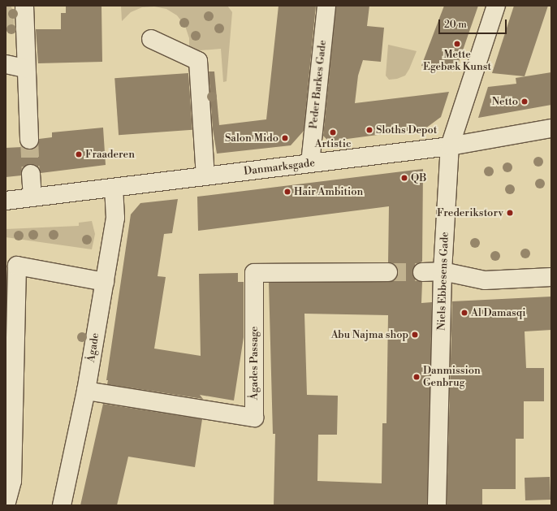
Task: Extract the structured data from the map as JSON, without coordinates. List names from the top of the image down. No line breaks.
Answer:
{"streets":{"street":["Peder Barkes Gade","Danmarksgade","Niels Ebbesens Gade","Ågade","Ågades Passage"]},"crossings":[["Peder Barkes Gade","Danmarksgade"],["Danmarksgade","Niels Ebbesens Gade"],["Danmarksgade","Ågade"],["Ågade","Ågades Passage"]],"places":["Mette Egebæk Kunst","Netto","Sloths Depot","Artistic","Salon Mido","Fraaderen","QB","Hair Ambition","Frederikstorv","Al Damasqi","Abu Najma shop","Danmission Genbrug"],"scale_bar":"20 m"}
